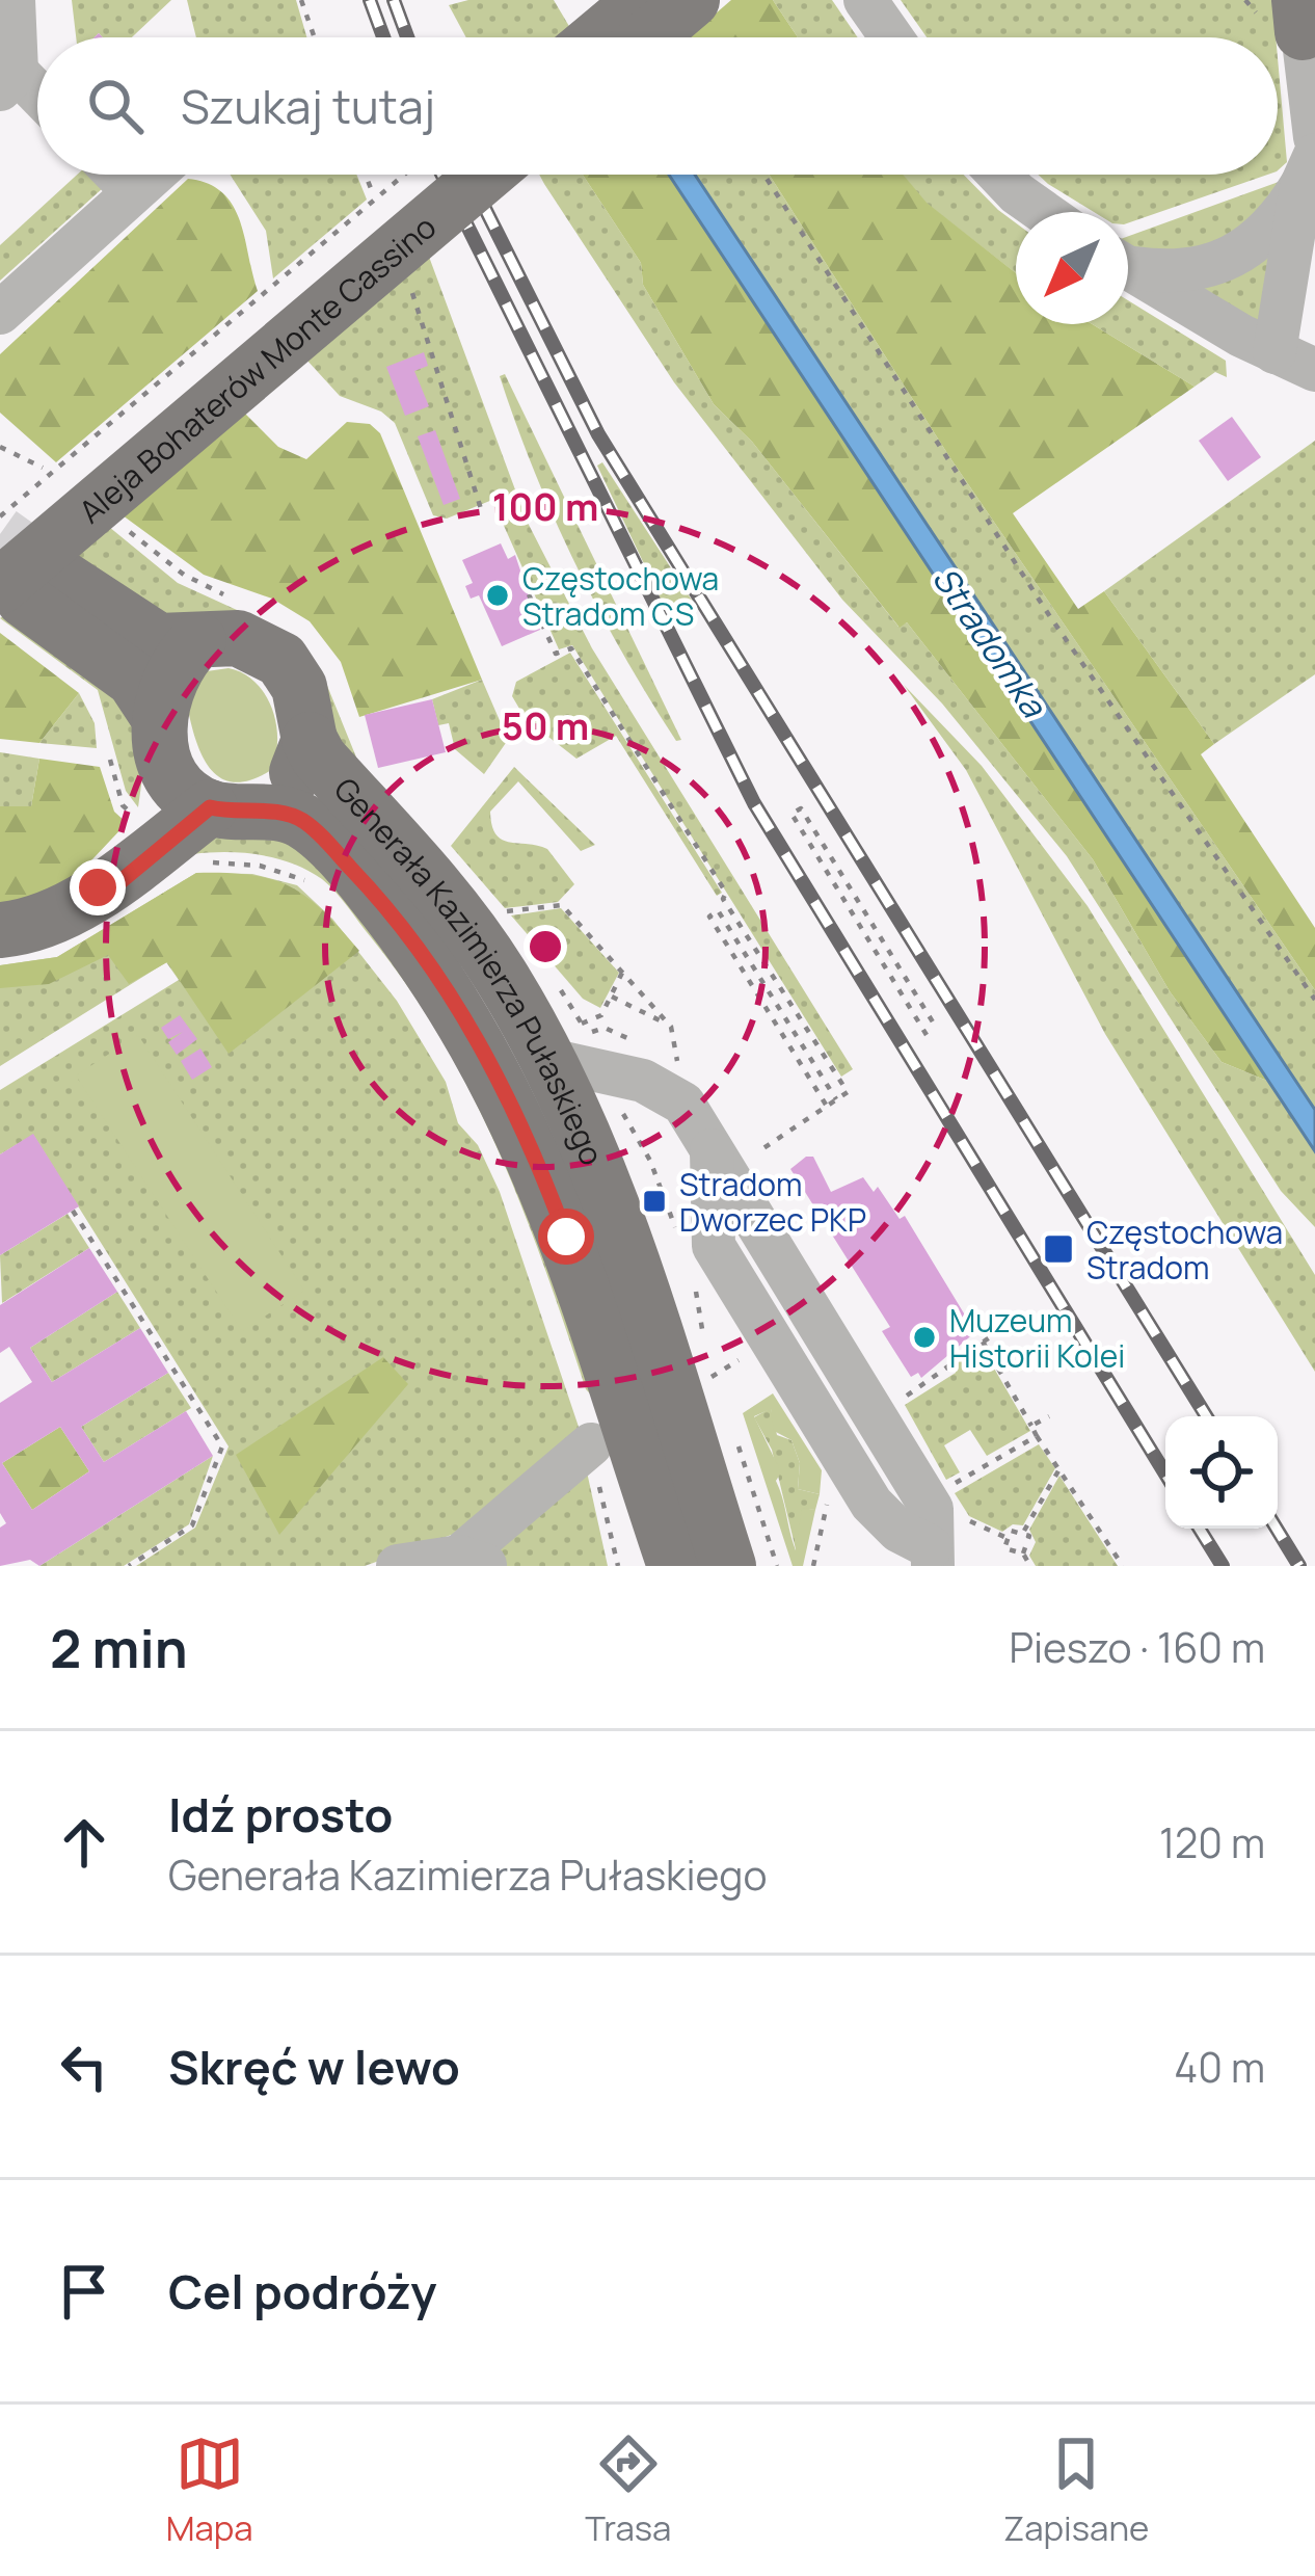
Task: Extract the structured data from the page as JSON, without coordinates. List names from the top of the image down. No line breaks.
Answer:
{"streets":{"main road":["Aleja Bohaterów Monte Cassino","Generała Kazimierza Pułaskiego"]},"water":["Stradomka"],"places":{"other":["Częstochowa Stradom CS","Muzeum Historii Kolei"],"transit":["Stradom Dworzec PKP","Częstochowa Stradom"]},"north":"bottom left","page":{"search":"Szukaj tutaj","heading":["2 min","Pieszo · 160 m"],"list":[["Idź prosto","Generała Kazimierza Pułaskiego","120 m"],["Skręć w lewo","40 m"],"Cel podróży"],"nav":["Mapa","Trasa","Zapisane"]},"rings":["100 m","50 m"]}
